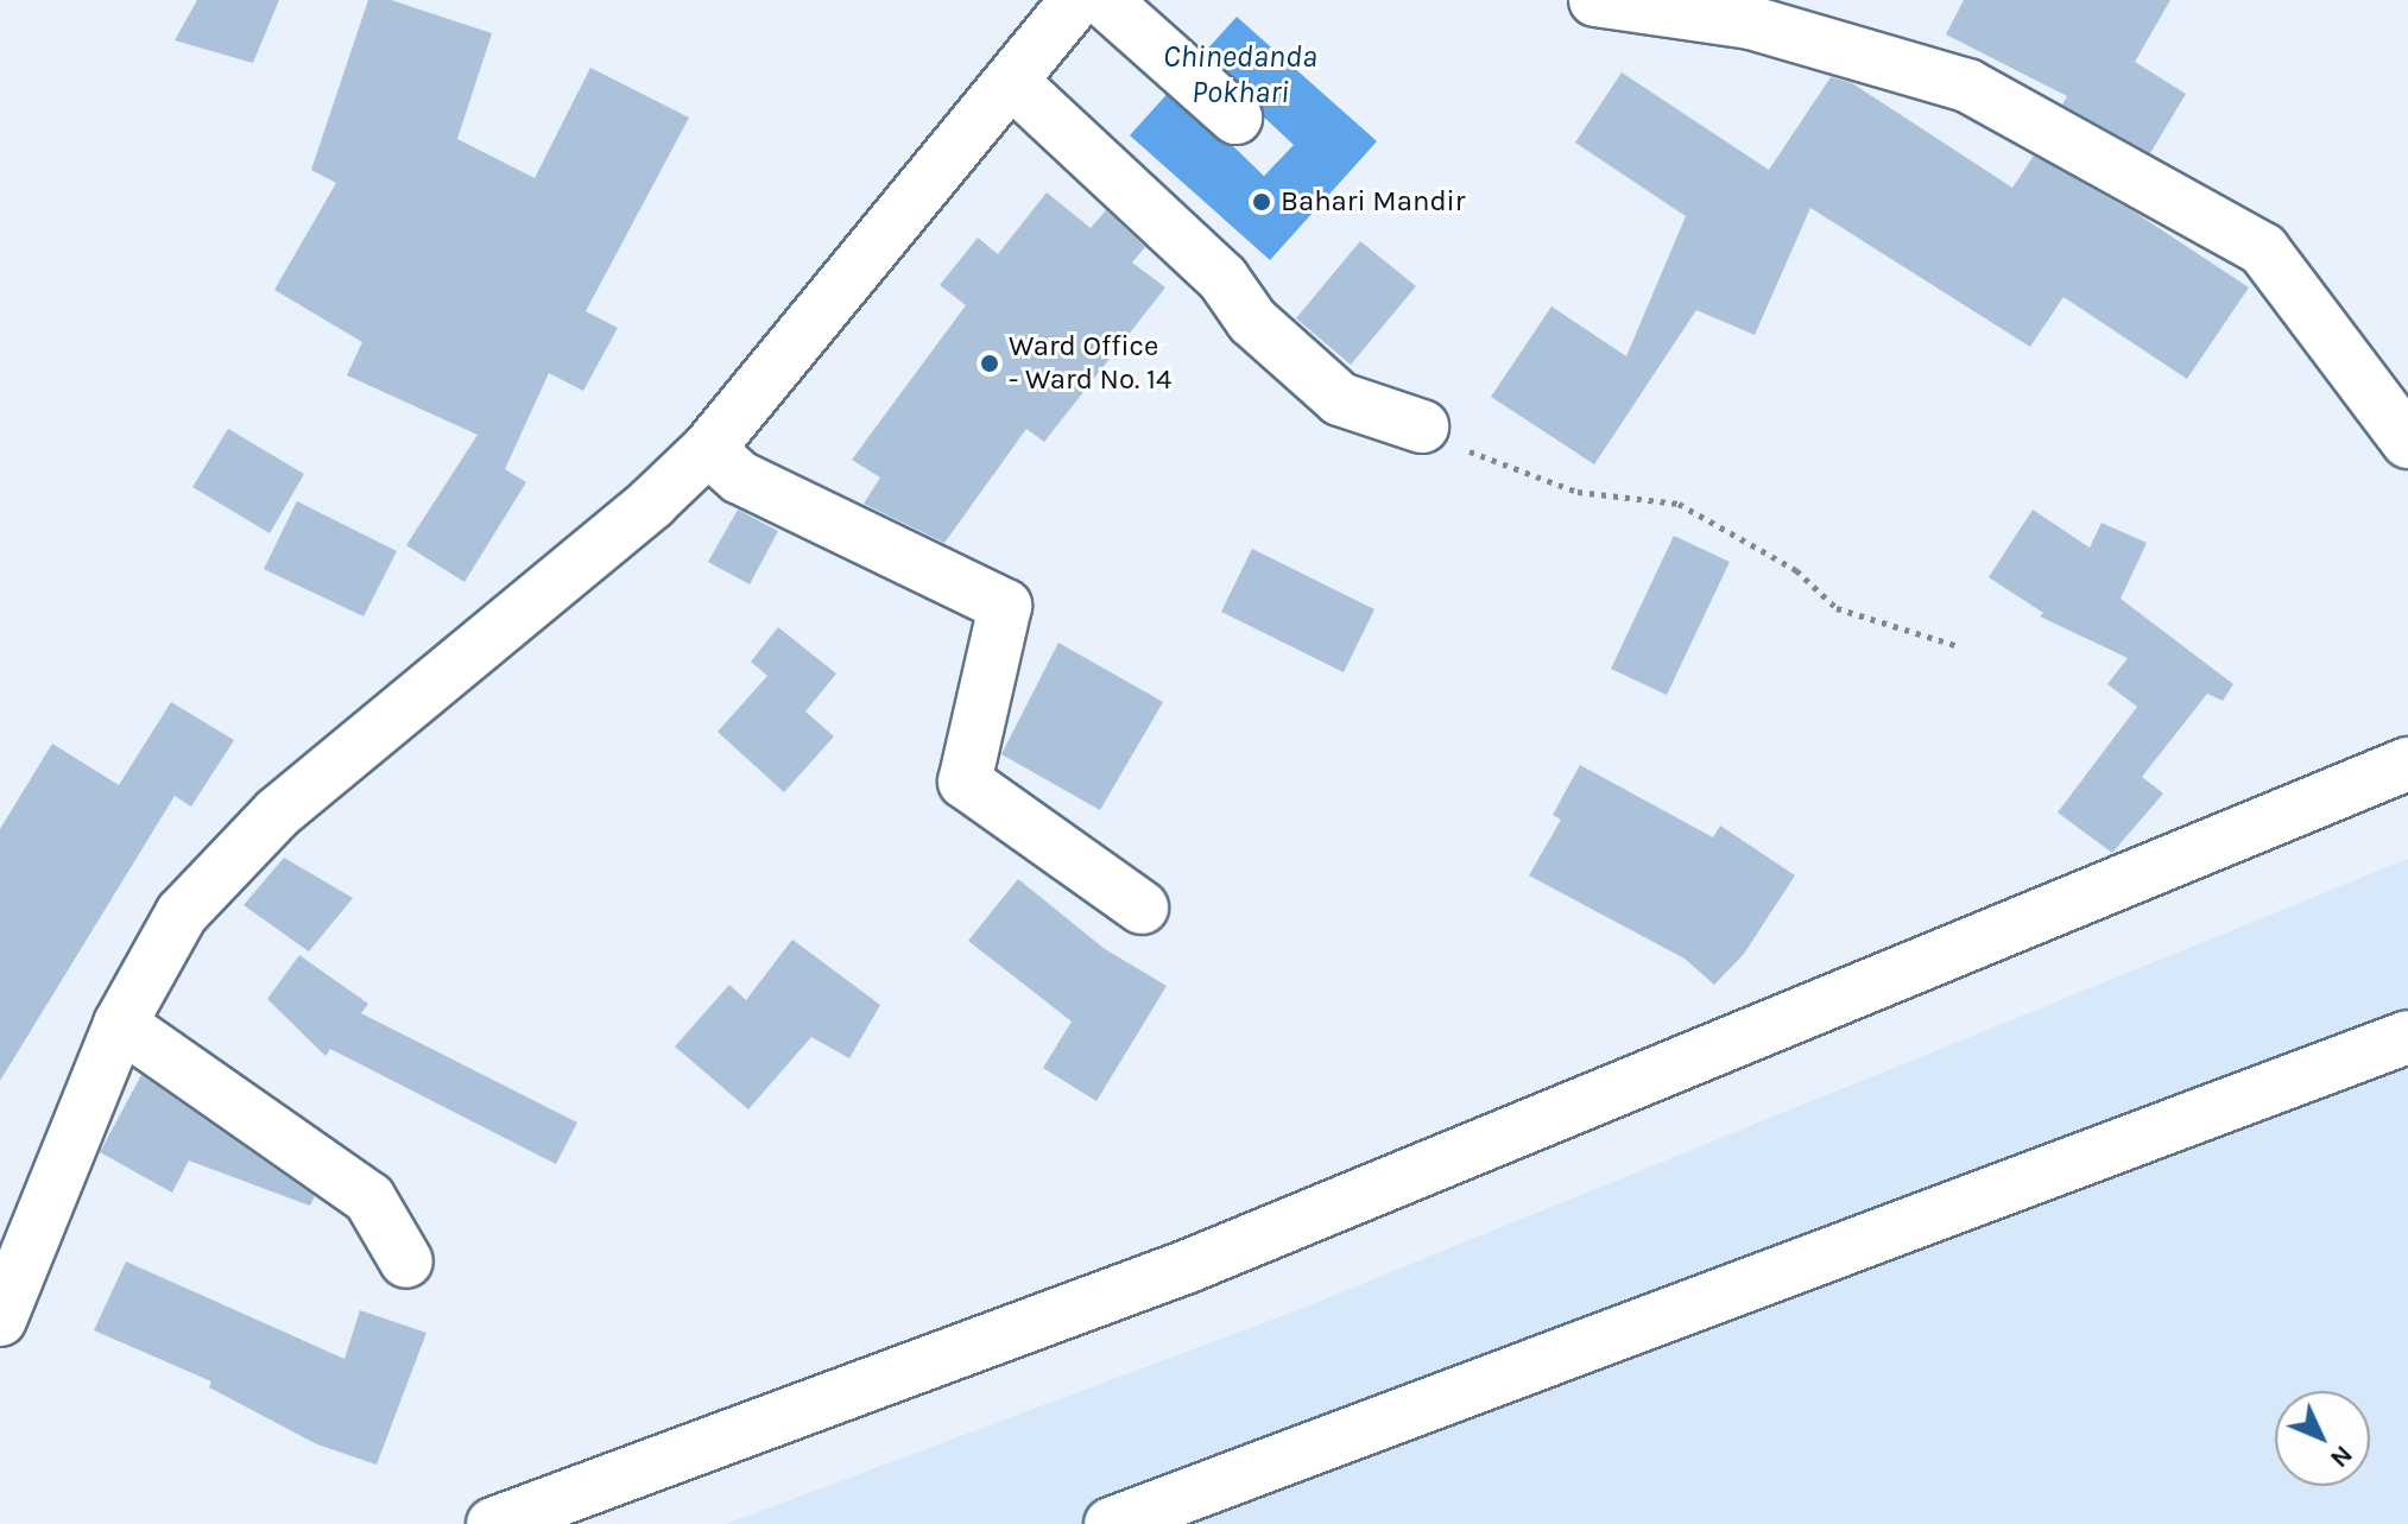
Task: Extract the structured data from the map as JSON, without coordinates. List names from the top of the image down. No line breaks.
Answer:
{"water":["Chinedanda Pokhari"],"places":["Bahari Mandir","Ward Office - Ward No. 14"],"north":"bottom right"}
